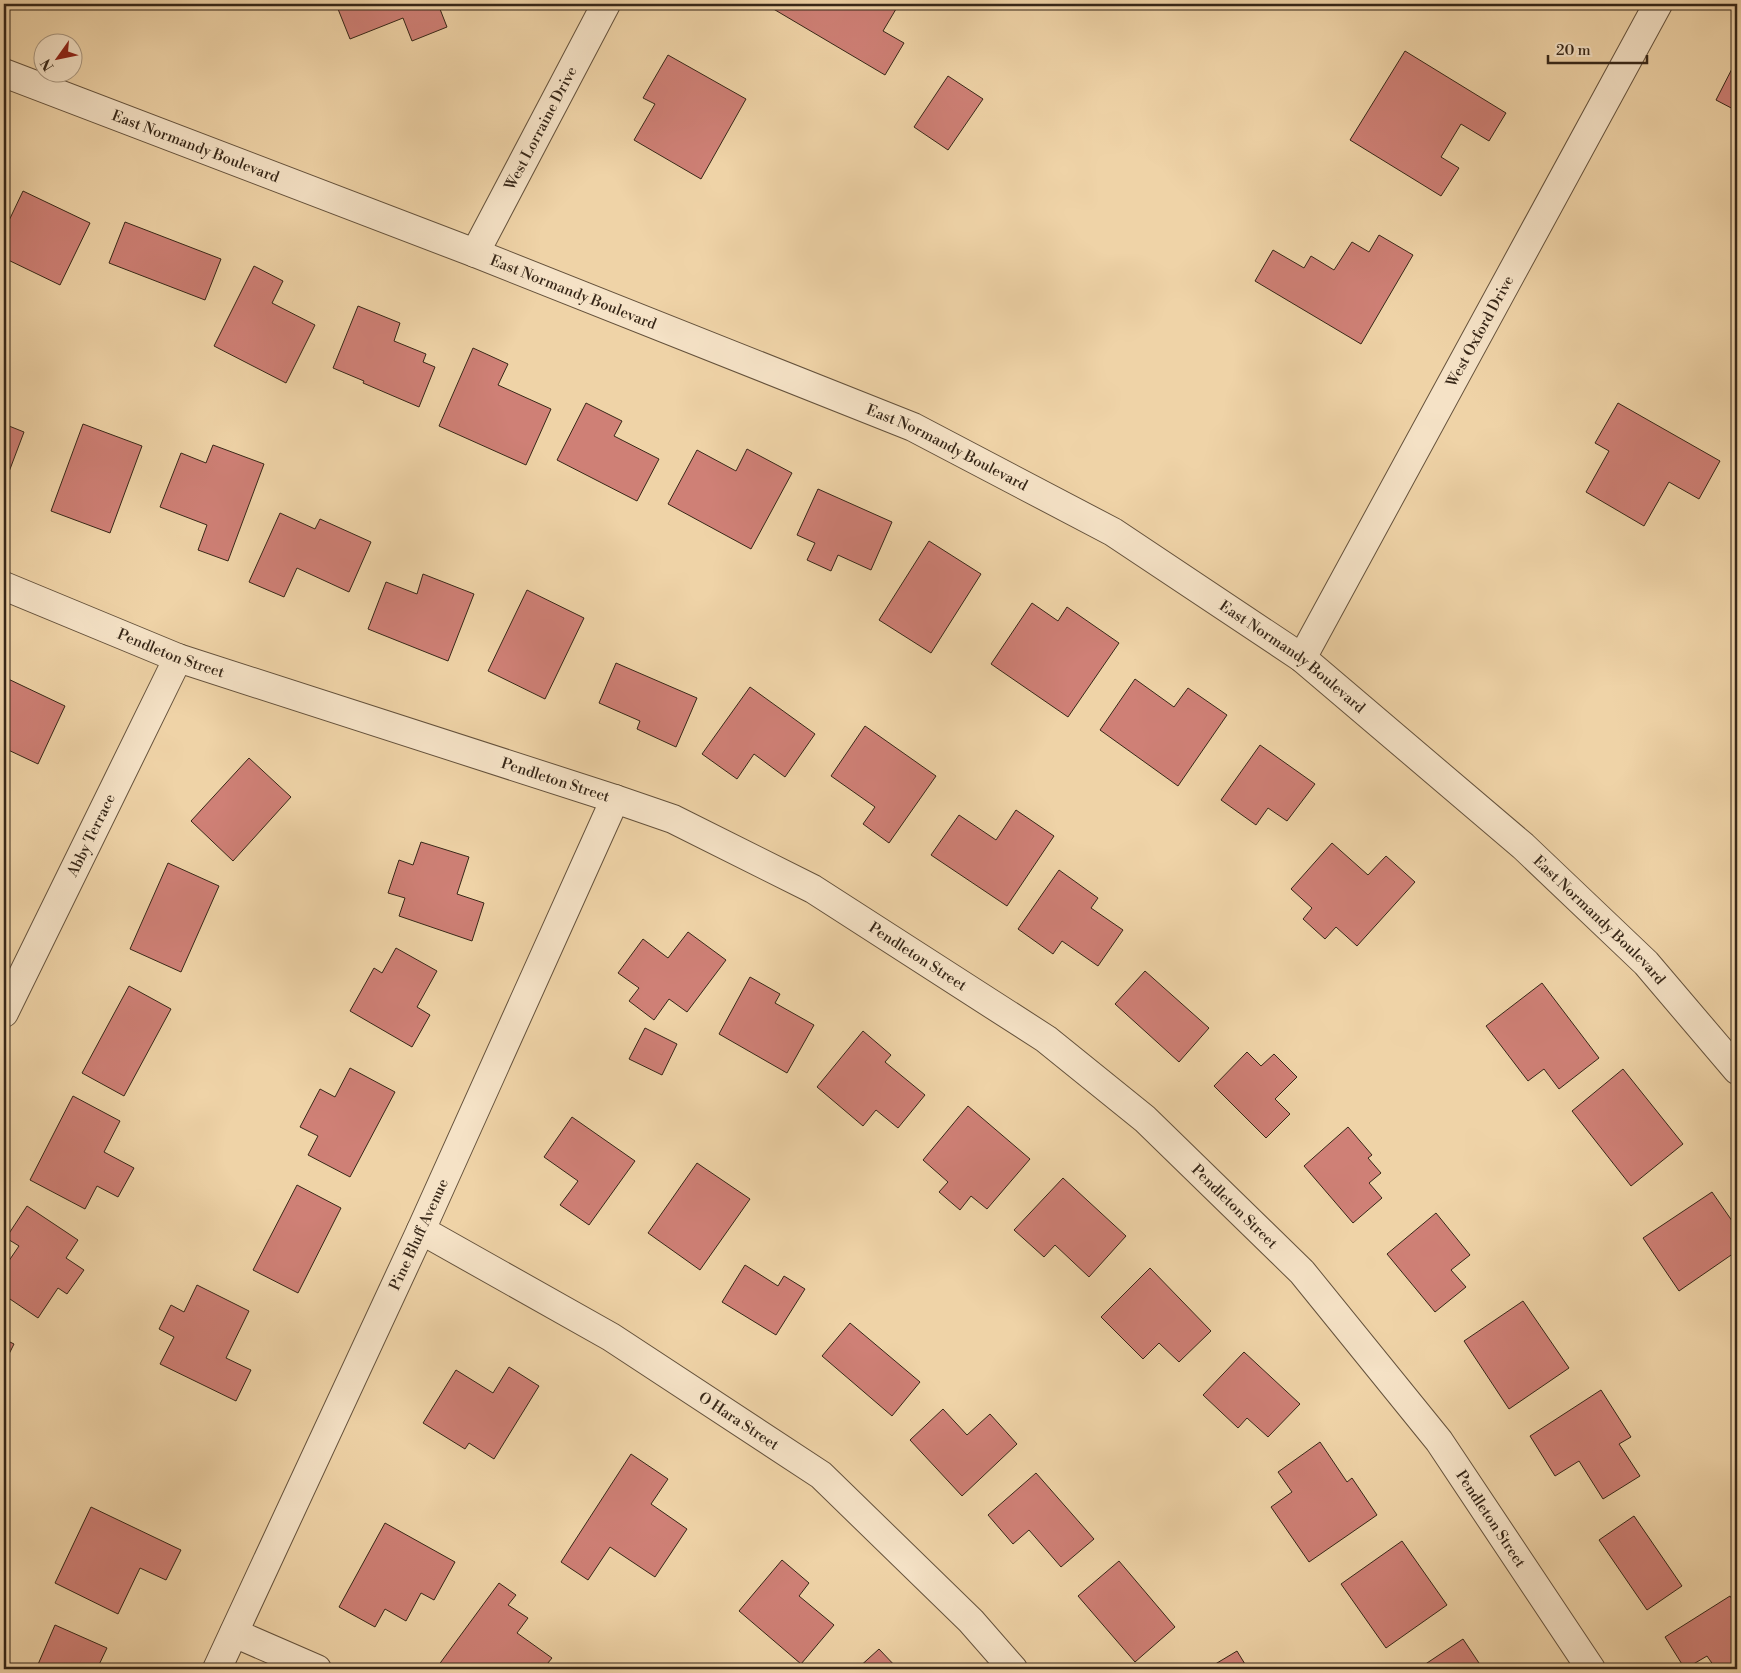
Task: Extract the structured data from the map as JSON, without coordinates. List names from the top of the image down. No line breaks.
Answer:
{"streets":{"street":["West Lorraine Drive","East Normandy Boulevard","West Oxford Drive","Pendleton Street","Abby Terrace","Pine Bluff Avenue","O Hara Street"]},"crossings":[["West Lorraine Drive","East Normandy Boulevard"],["East Normandy Boulevard","West Oxford Drive"],["Pendleton Street","Abby Terrace"],["Pendleton Street","Pine Bluff Avenue"],["Pine Bluff Avenue","O Hara Street"]],"scale_bar":"20 m","north":"bottom left"}
